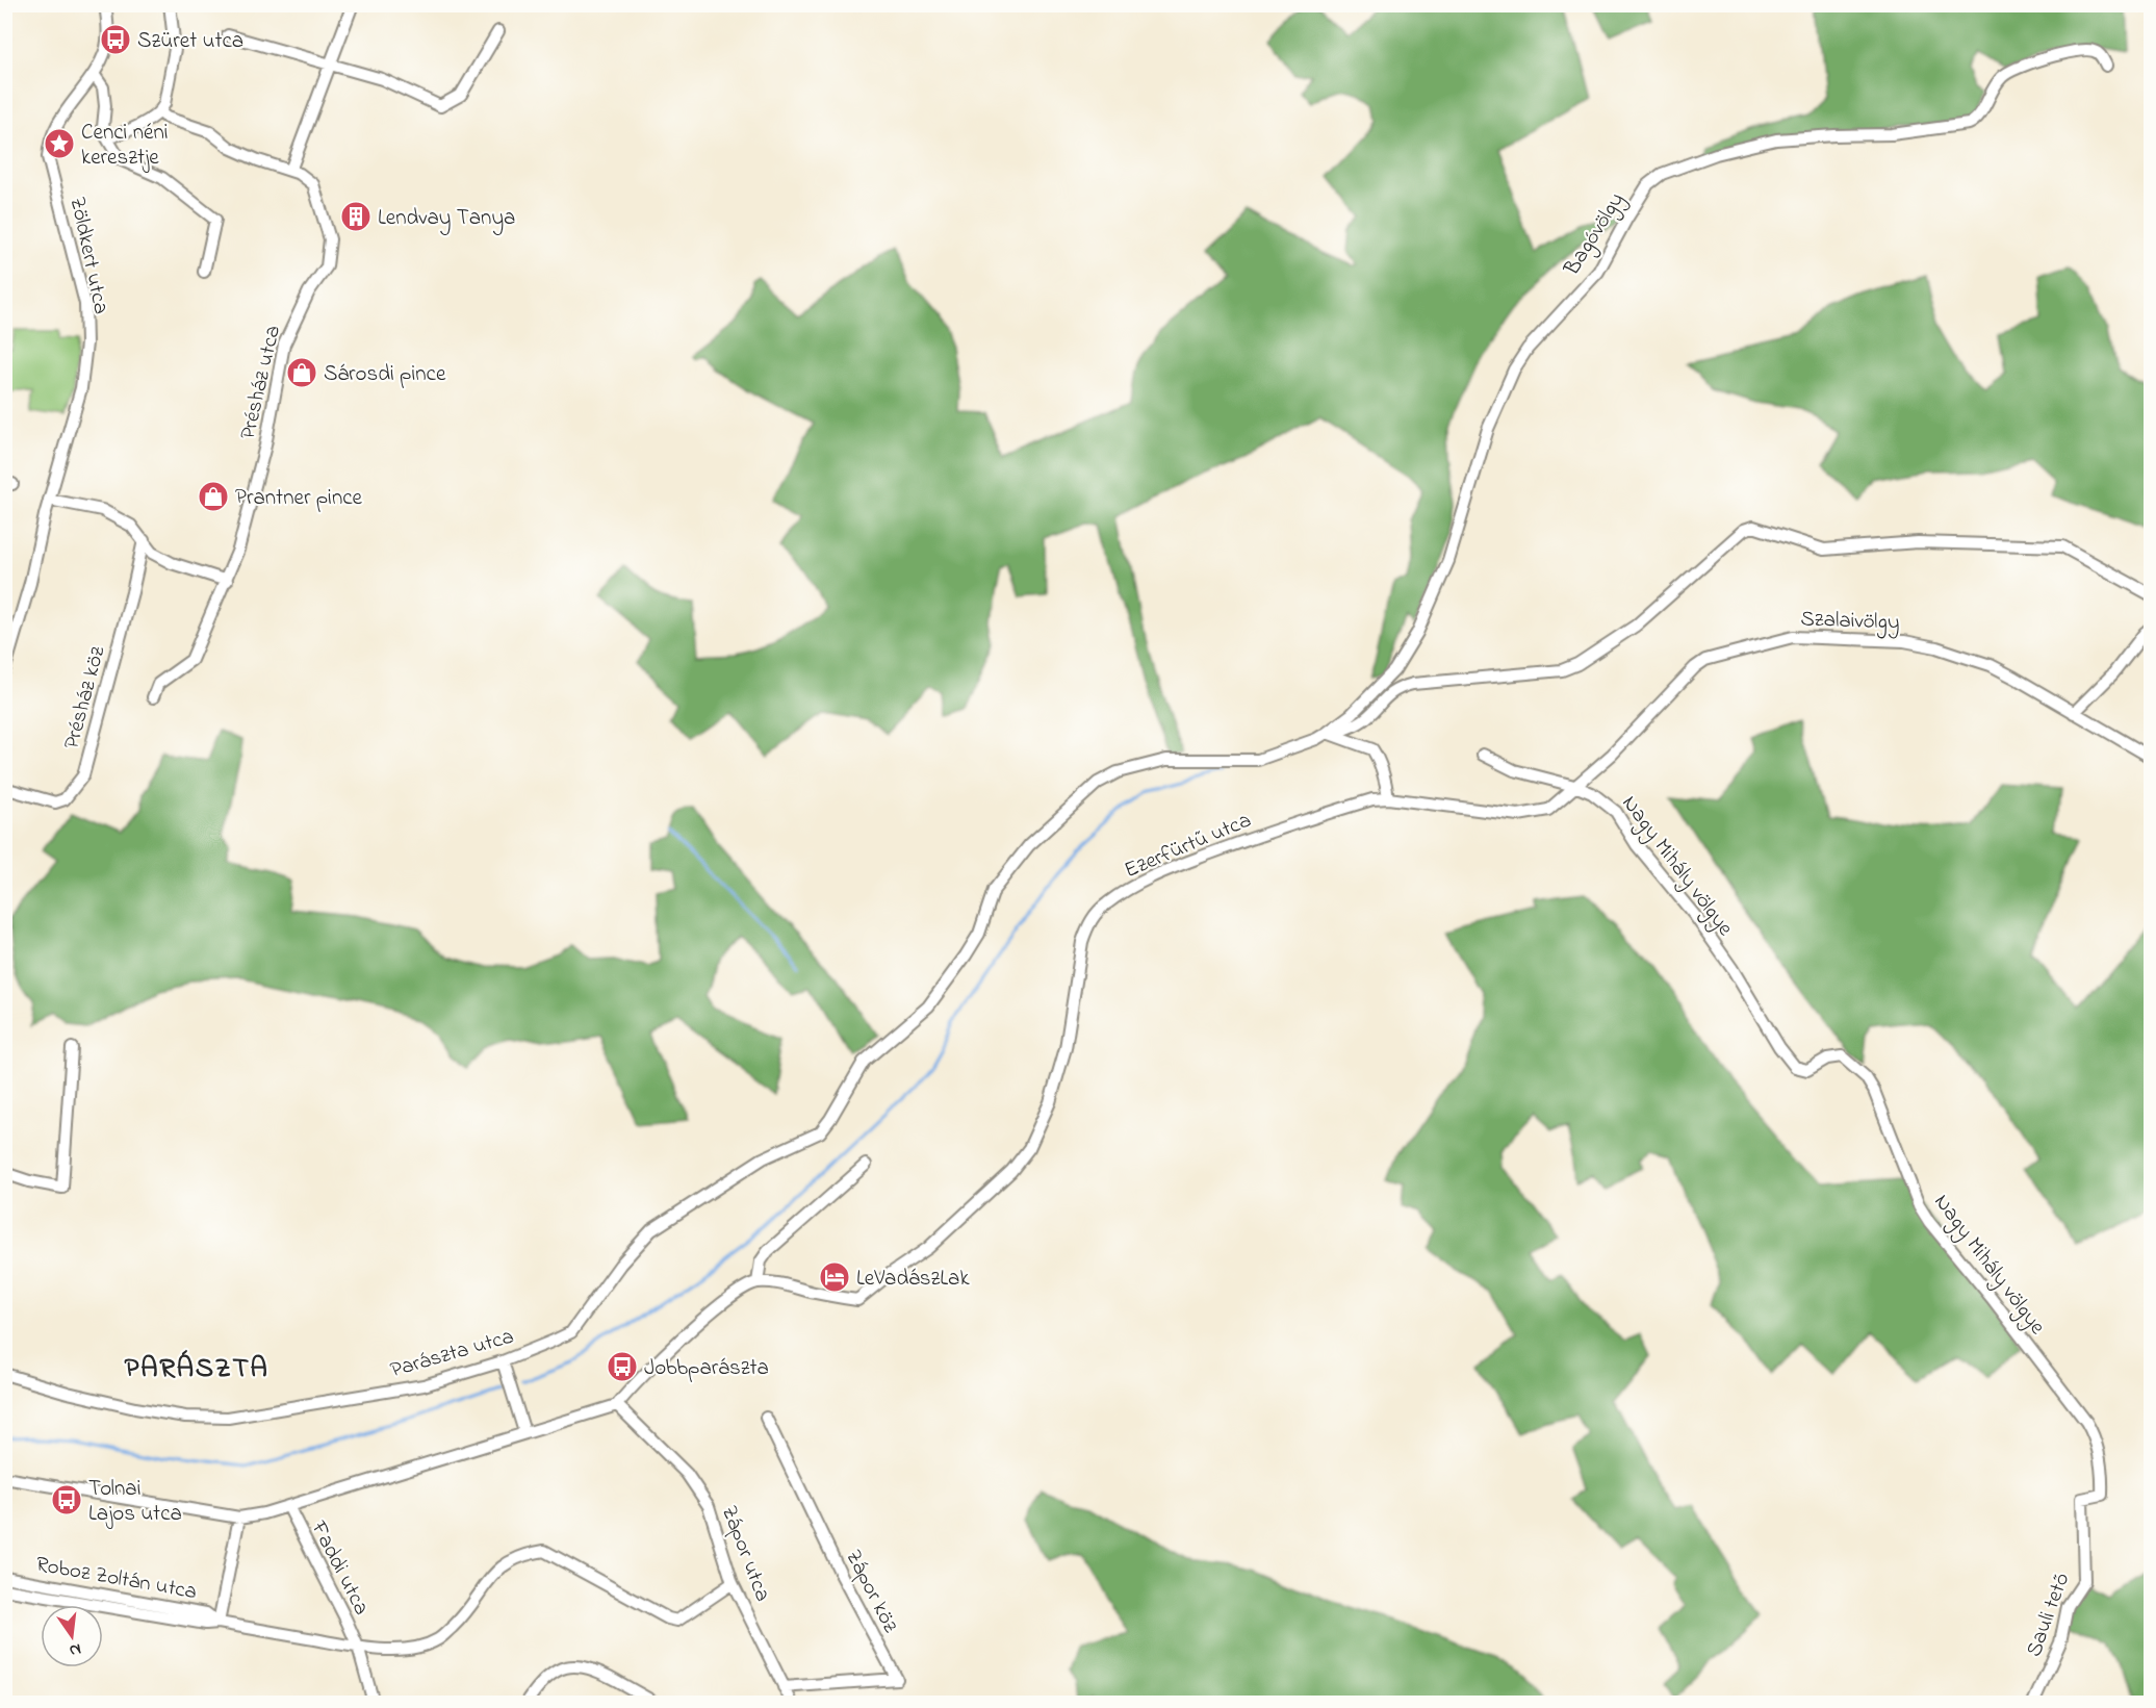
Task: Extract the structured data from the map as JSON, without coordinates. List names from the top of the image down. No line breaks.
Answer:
{"streets":{"street":["Bagóvölgy","Zöldkert utca","Présház utca","Szalaivölgy","Présház köz","Ezerfürtű utca","Nagy Mihály völgye","Parászta utca","Zápor utca","Faddi utca","Roboz Zoltán utca","Zápor köz","Sauli tető"]},"crossings":[["Bagóvölgy","Parászta utca"],["Szalaivölgy","Ezerfürtű utca"],["Szalaivölgy","Nagy Mihály völgye"],["Ezerfürtű utca","Nagy Mihály völgye"],["Nagy Mihály völgye","Sauli tető"],["Zápor utca","Roboz Zoltán utca"],["Zápor utca","Zápor köz"],["Faddi utca","Roboz Zoltán utca"]],"districts":["PARÁSZTA"],"places":{"bus stop":["Szüret utca","Jobbparászta","Tolnai Lajos utca"],"place":["Cenci néni keresztje"],"building":["Lendvay Tanya"],"shop":["Sárosdi pince","Prantner pince"],"hotel":["LeVadászLak"]},"north":"bottom"}
